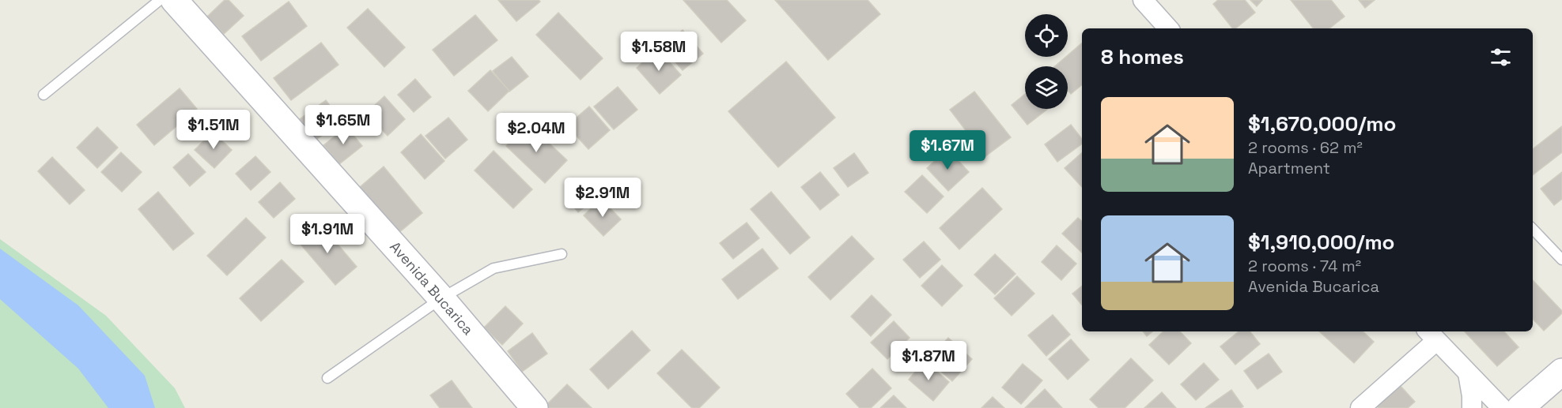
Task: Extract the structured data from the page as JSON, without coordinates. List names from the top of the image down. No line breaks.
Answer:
{"streets":{"main road":["Avenida Bucarica"]},"page":{"heading":"8 homes","price":["$1.58M","$1.65M","$1.51M","$2.04M","$1.67M","$2.91M","$1.91M","$1.87M"],"list":[{"name":"$1,670,000/mo","note":"2 rooms · 62 m² · Apartment"},{"name":"$1,910,000/mo","note":"2 rooms · 74 m² · Avenida Bucarica"}]}}
